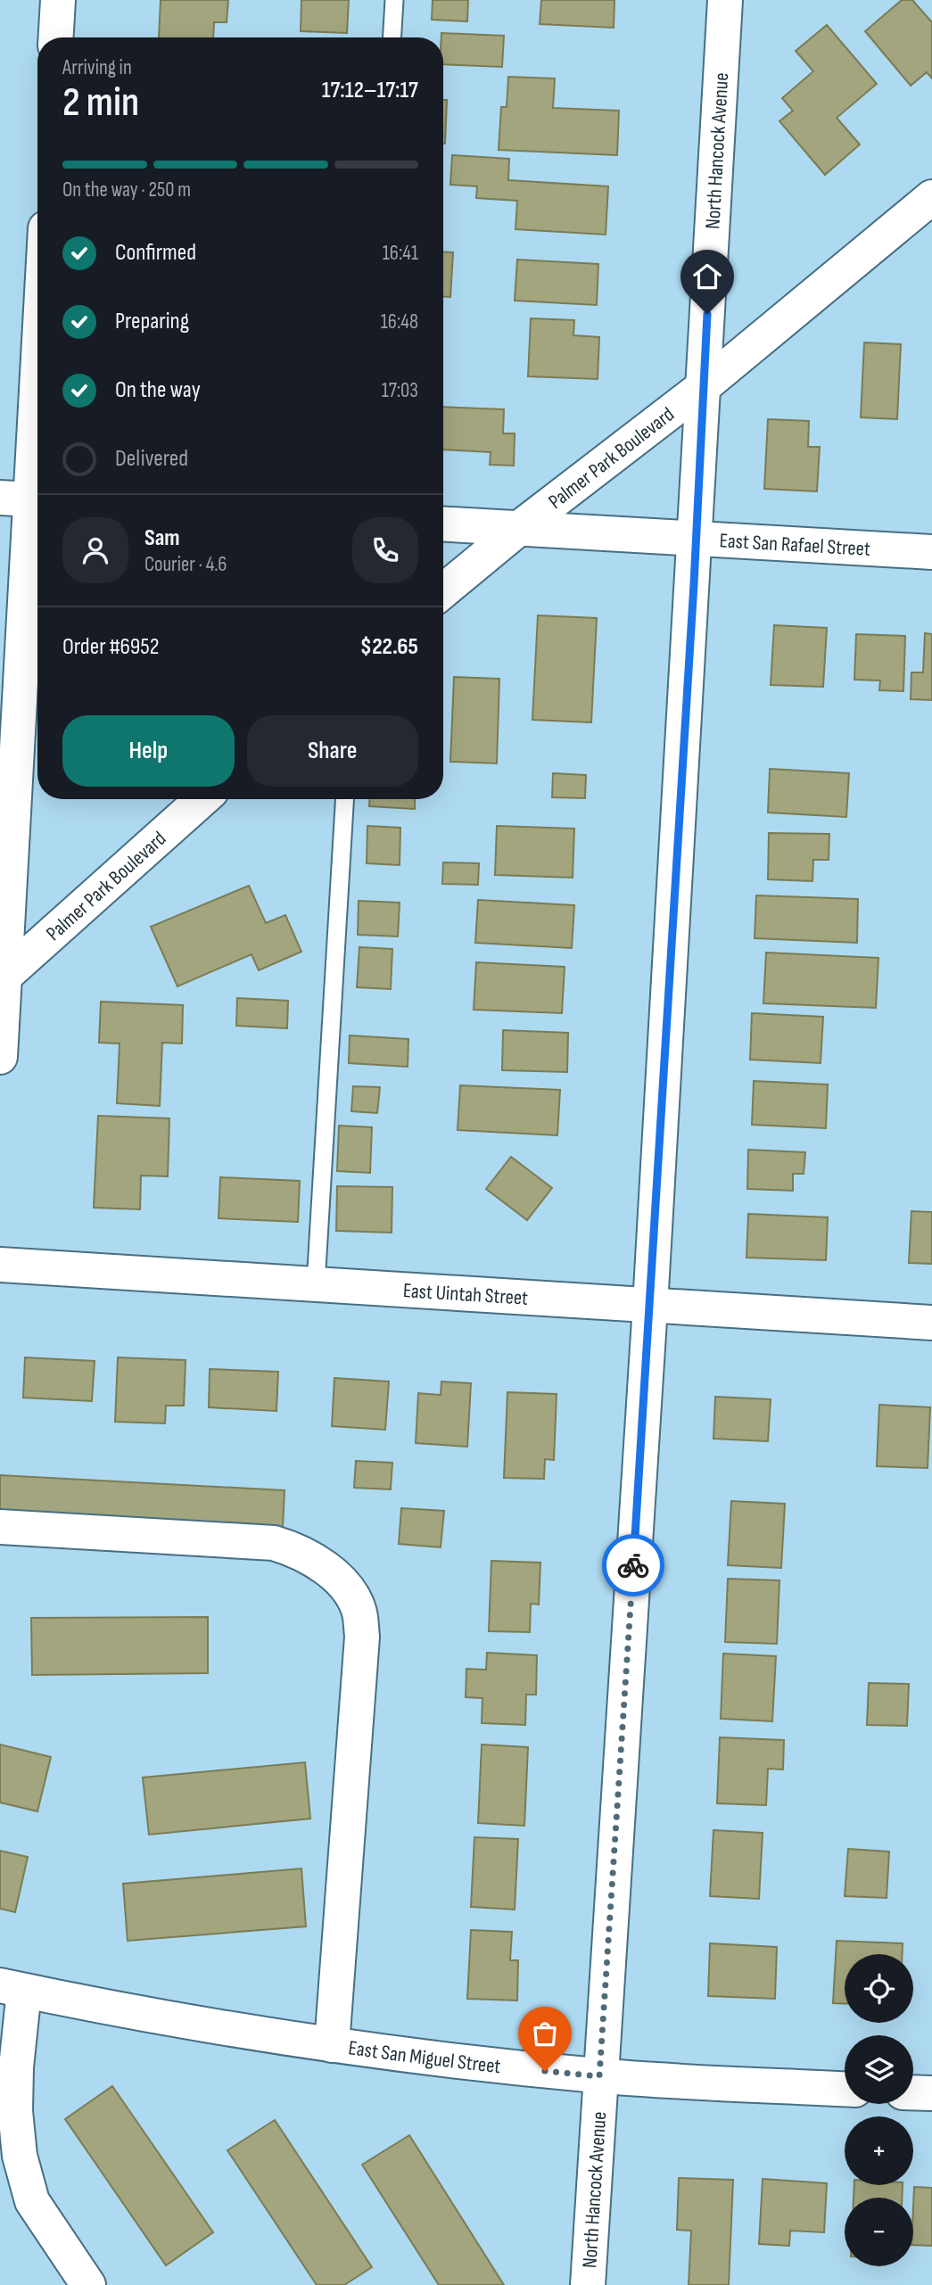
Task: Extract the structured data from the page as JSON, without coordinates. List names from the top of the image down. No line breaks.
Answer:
{"streets":{"street":["North Hancock Avenue","Palmer Park Boulevard","East San Rafael Street","East Uintah Street","East San Miguel Street"]},"crossings":[["North Hancock Avenue","Palmer Park Boulevard"],["North Hancock Avenue","East San Rafael Street"],["North Hancock Avenue","East Uintah Street"],["North Hancock Avenue","East San Miguel Street"],["Palmer Park Boulevard","East San Rafael Street"]],"page":{"heading":["2 min","Arriving in","17:12–17:17"],"panel":["Sam","Courier · 4.6","Order #6952","$22.65"],"bar":"On the way · 250 m","list":[["Confirmed","16:41"],["Preparing","16:48"],["On the way","17:03"],"Delivered"],"buttons":["Help","Share"],"map_buttons":["+","−"]}}
